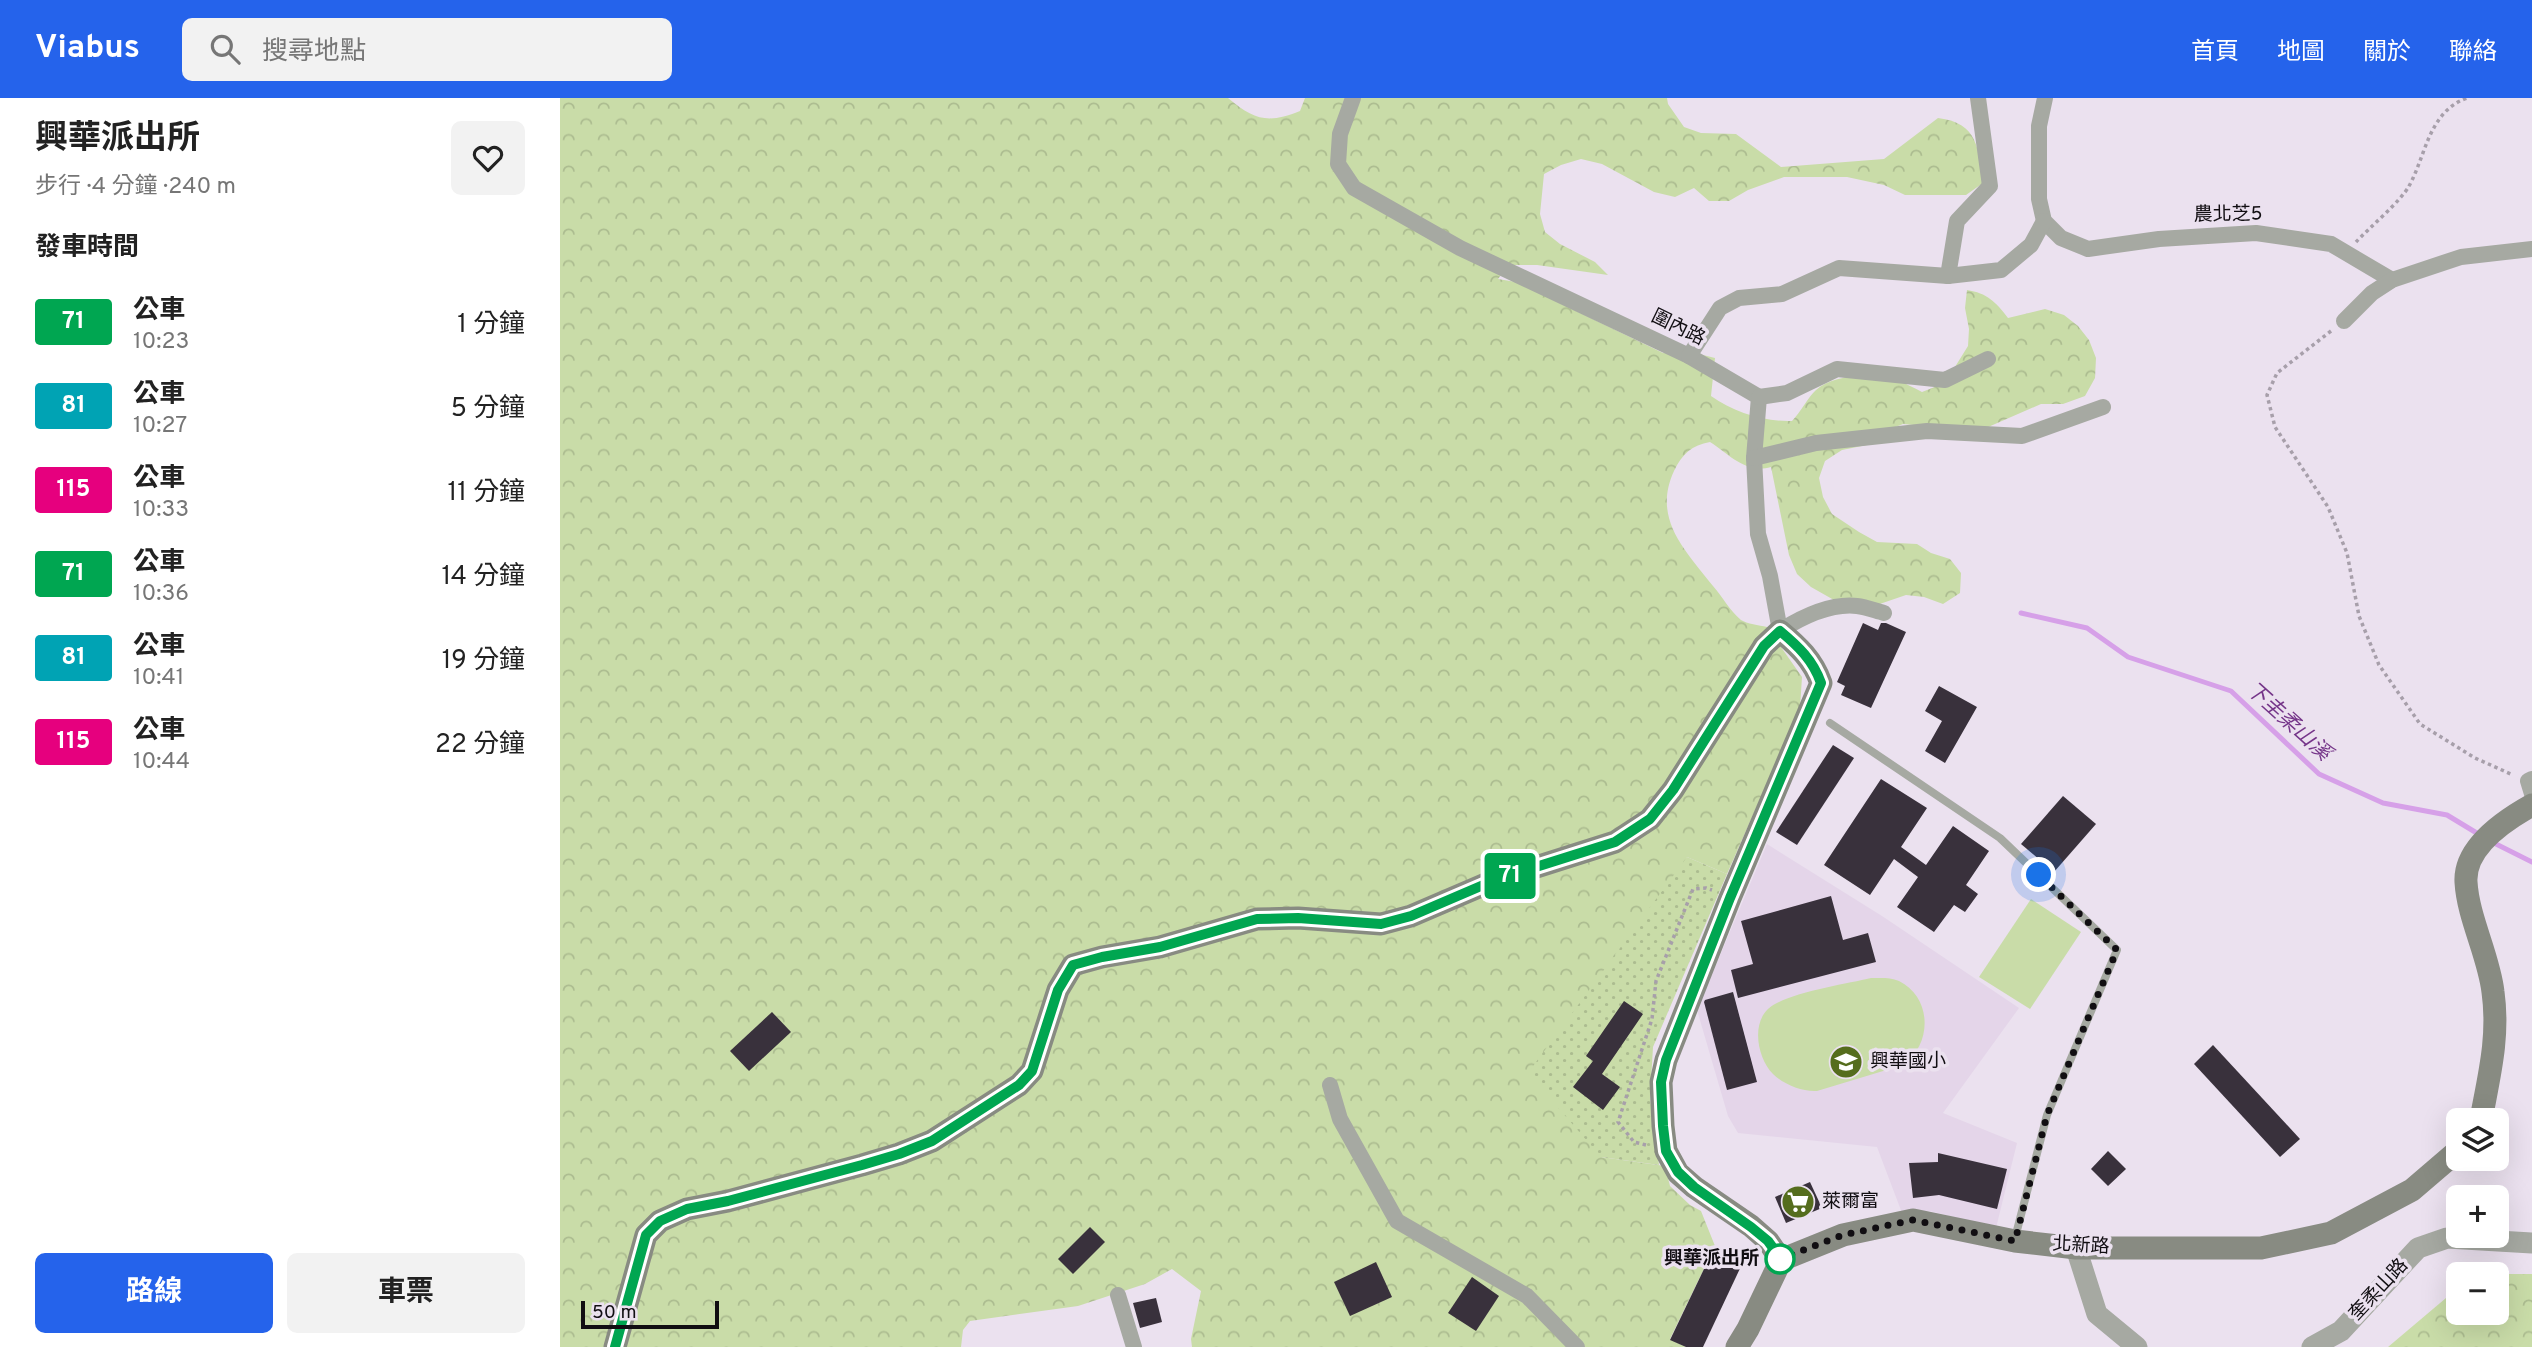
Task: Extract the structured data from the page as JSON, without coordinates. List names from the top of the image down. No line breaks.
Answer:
{"streets":{"main road":["北新路"],"street":["農北芝5","圍內路","奎柔山路"]},"water":["下圭柔山溪"],"places":{"school or university":["興華國小"],"supermarket":["萊爾富"],"other":["興華派出所"]},"lines":["bus line 71"],"scale_bar":"50 m","page":{"header":"Viabus","search":"搜尋地點","nav":["首頁","地圖","關於","聯絡"],"heading":[["興華派出所","步行 · 4 分鐘 · 240 m"],"發車時間"],"on_map":"71","list":[{"mark":"71","name":"公車","note":"10:23","value":"1 分鐘"},{"mark":"81","name":"公車","note":"10:27","value":"5 分鐘"},{"mark":"115","name":"公車","note":"10:33","value":"11 分鐘"},{"mark":"71","name":"公車","note":"10:36","value":"14 分鐘"},{"mark":"81","name":"公車","note":"10:41","value":"19 分鐘"},{"mark":"115","name":"公車","note":"10:44","value":"22 分鐘"}],"map_buttons":["+","−"],"buttons":["路線","車票"],"scale":"50 m"}}
